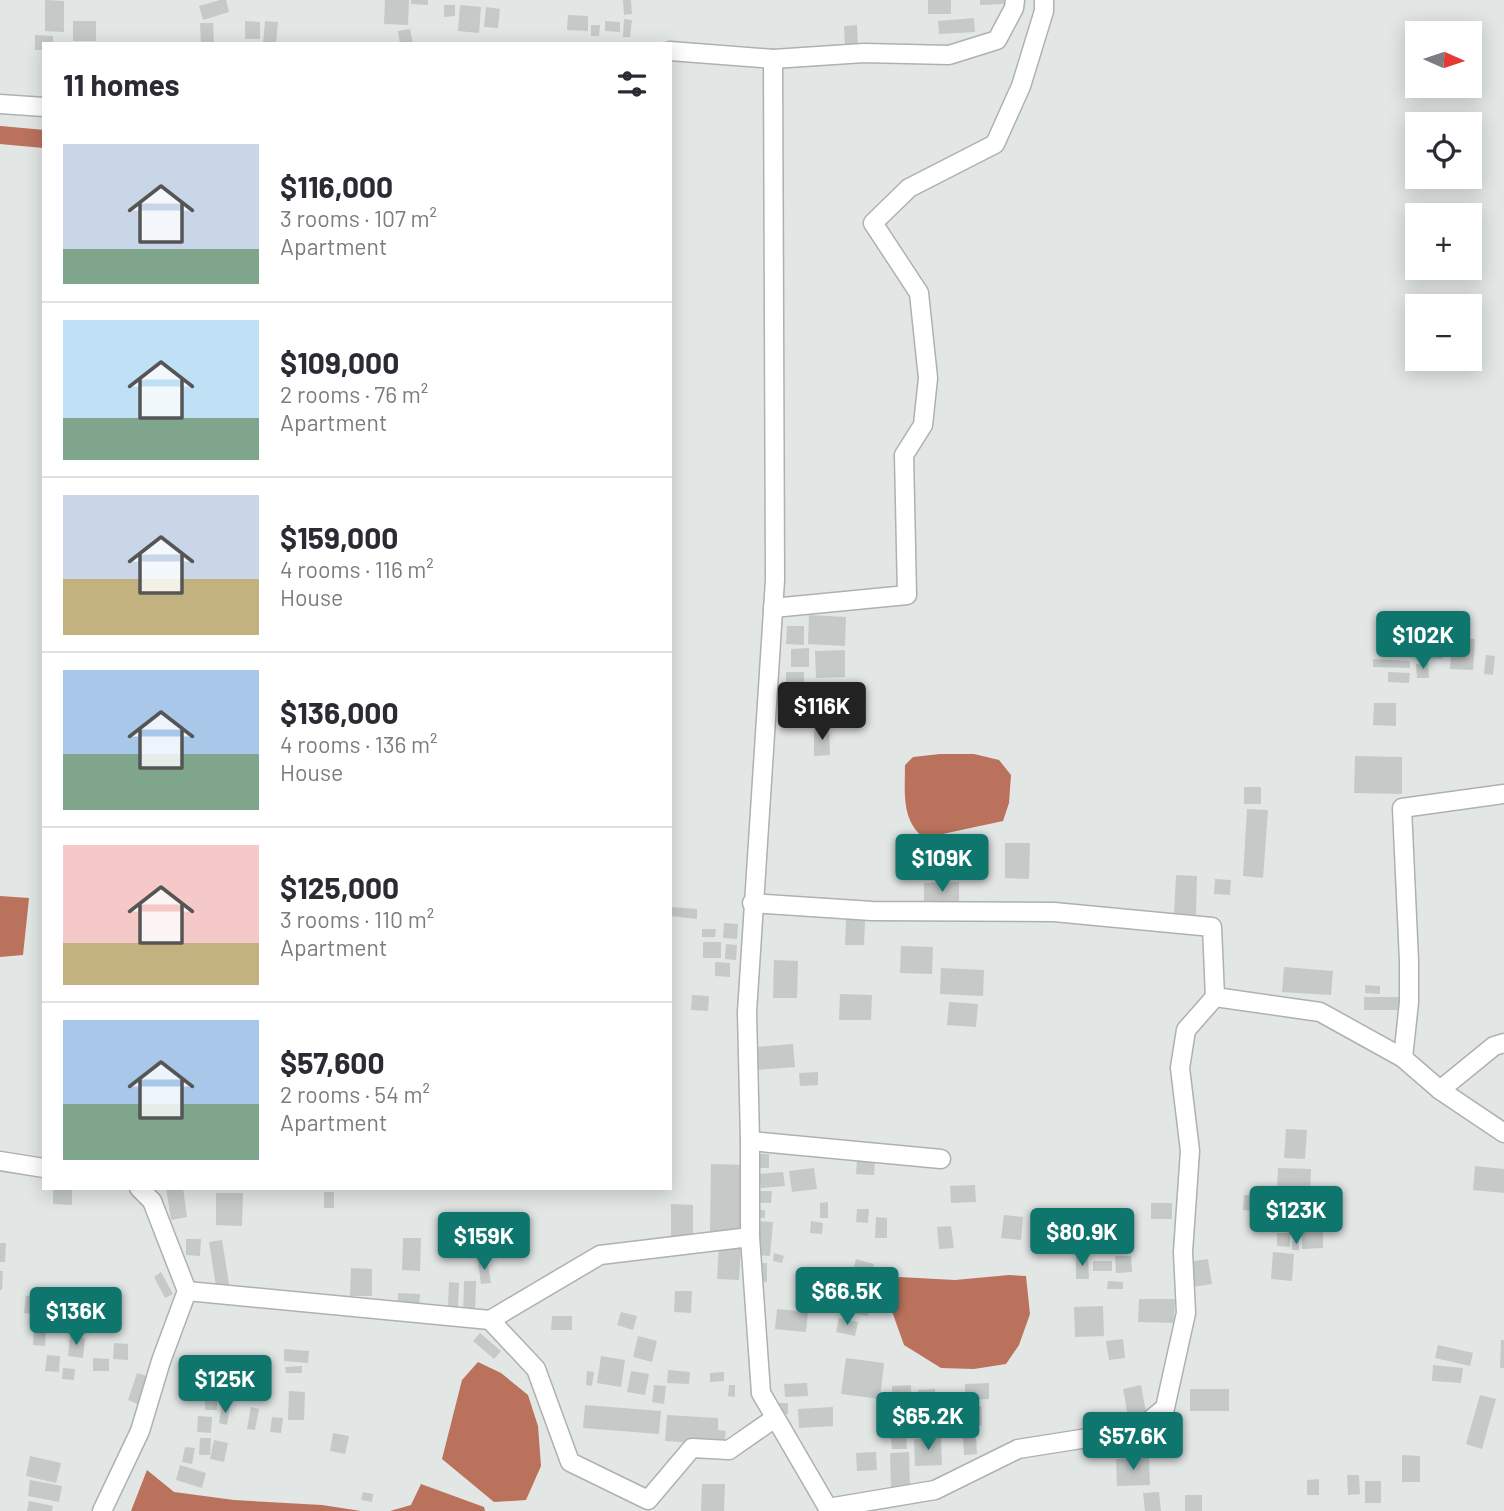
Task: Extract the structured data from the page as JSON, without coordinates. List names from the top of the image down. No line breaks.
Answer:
{"north":"right","page":{"map_buttons":["+","−"],"heading":"11 homes","list":[{"name":"$116,000","note":"3 rooms · 107 m² · Apartment"},{"name":"$109,000","note":"2 rooms · 76 m² · Apartment"},{"name":"$159,000","note":"4 rooms · 116 m² · House"},{"name":"$136,000","note":"4 rooms · 136 m² · House"},{"name":"$125,000","note":"3 rooms · 110 m² · Apartment"},{"name":"$57,600","note":"2 rooms · 54 m² · Apartment"}],"price":["$102K","$116K","$109K","$123K","$80.9K","$159K","$66.5K","$136K","$125K","$65.2K","$57.6K"]}}
